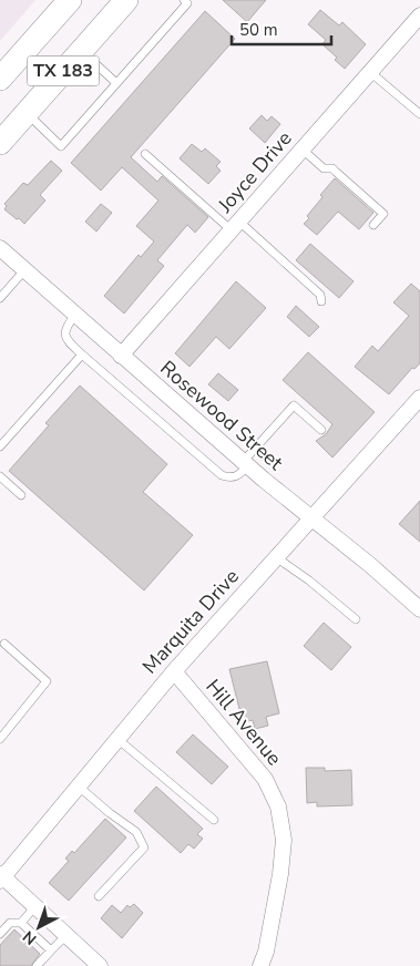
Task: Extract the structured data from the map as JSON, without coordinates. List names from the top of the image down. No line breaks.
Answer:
{"streets":{"main road":["TX 183"],"street":["Joyce Drive","Rosewood Street","Marquita Drive","Hill Avenue"]},"crossings":[["Joyce Drive","Rosewood Street"],["Rosewood Street","Marquita Drive"],["Marquita Drive","Hill Avenue"]],"scale_bar":"50 m","north":"bottom left"}
